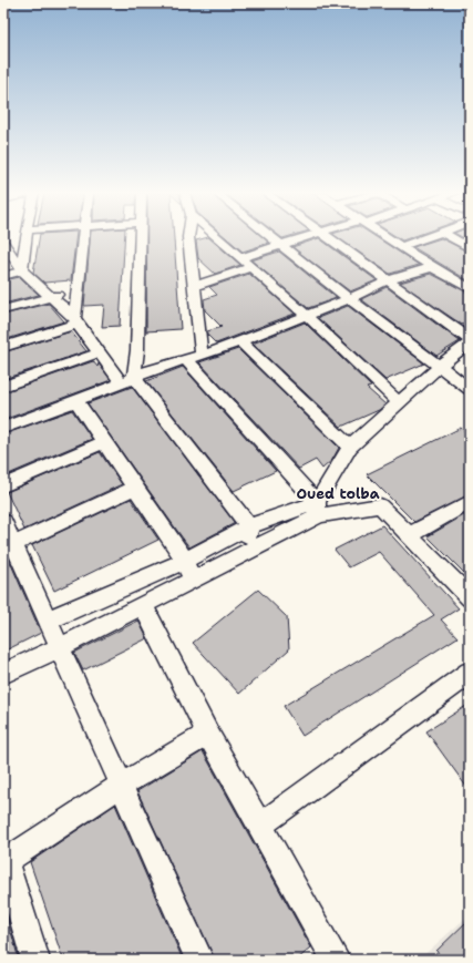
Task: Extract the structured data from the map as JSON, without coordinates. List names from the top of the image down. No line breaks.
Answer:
{"districts":["Oued tolba"]}
